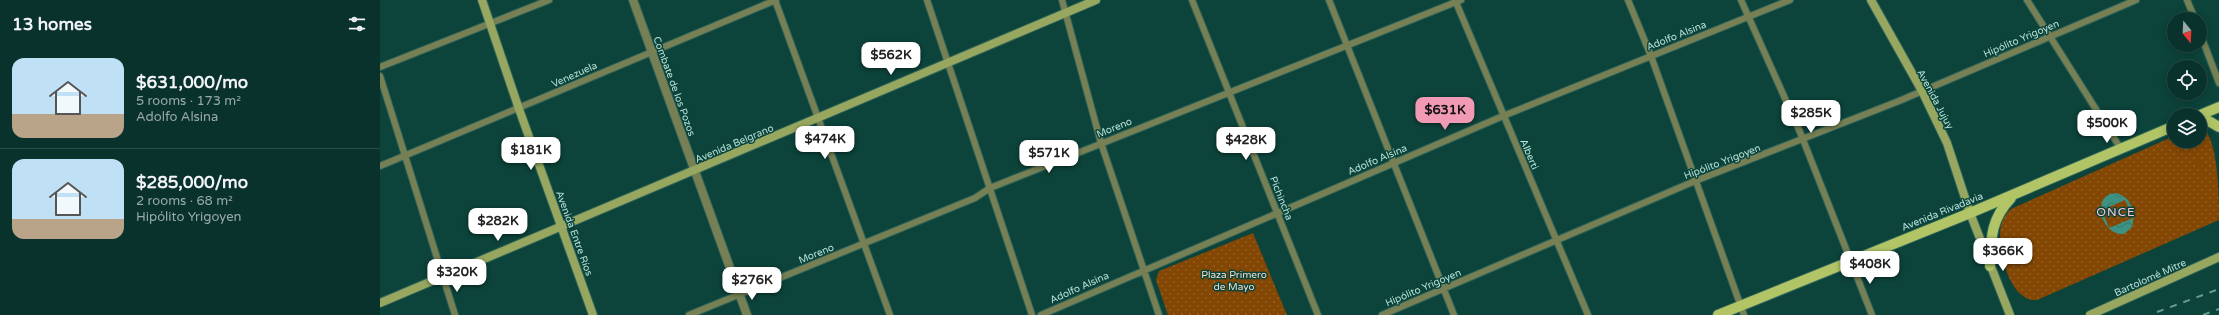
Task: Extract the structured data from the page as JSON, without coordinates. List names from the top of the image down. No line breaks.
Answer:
{"streets":{"main road":["Avenida Jujuy","Avenida Belgrano","Avenida Rivadavia","Avenida Entre Ríos","Bartolomé Mitre"],"street":["Adolfo Alsina","Hipólito Yrigoyen","Venezuela","Combate de los Pozos","Moreno","Alberti","Pichincha"]},"crossings":[["Adolfo Alsina","Alberti"],["Adolfo Alsina","Pichincha"],["Hipólito Yrigoyen","Avenida Jujuy"],["Hipólito Yrigoyen","Alberti"],["Venezuela","Combate de los Pozos"],["Venezuela","Avenida Entre Ríos"],["Combate de los Pozos","Moreno"],["Combate de los Pozos","Avenida Belgrano"],["Avenida Jujuy","Avenida Rivadavia"],["Moreno","Alberti"],["Moreno","Pichincha"],["Avenida Belgrano","Avenida Entre Ríos"]],"districts":["ONCE"],"parks":["Plaza Primero de Mayo"],"north":"bottom","page":{"heading":"13 homes","price":["$562K","$631K","$285K","$500K","$474K","$428K","$181K","$571K","$282K","$366K","$408K","$320K","$276K"],"list":[{"name":"$631,000/mo","note":"5 rooms · 173 m² · Adolfo Alsina"},{"name":"$285,000/mo","note":"2 rooms · 68 m² · Hipólito Yrigoyen"}]}}
